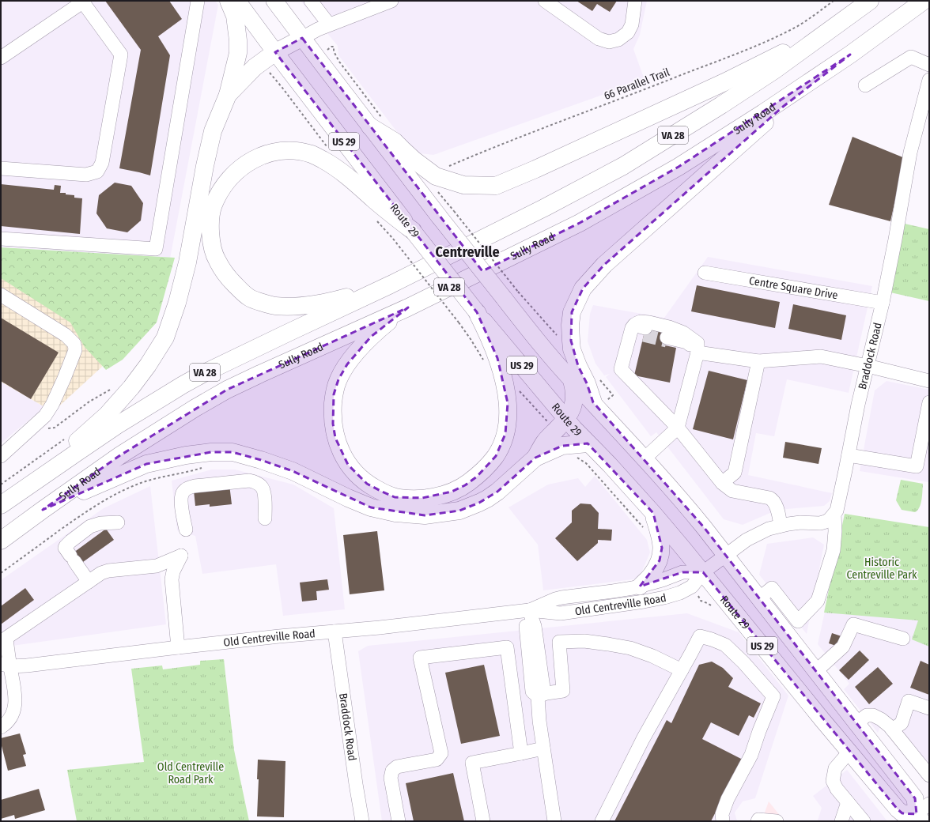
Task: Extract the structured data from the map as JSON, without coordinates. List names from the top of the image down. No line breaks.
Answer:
{"streets":{"highway":["Sully Road","VA 28"],"main road":["US 29","Route 29"],"street":["Centre Square Drive","Braddock Road","Old Centreville Road"],"path":["66 Parallel Trail"]},"crossings":[["Sully Road","VA 28"],["US 29","Route 29"],["US 29","Old Centreville Road"],["Route 29","Old Centreville Road"],["Centre Square Drive","Braddock Road"],["Braddock Road","Old Centreville Road"]],"districts":["Centreville"],"parks":["Historic Centreville Park","Old Centreville Road Park"]}
